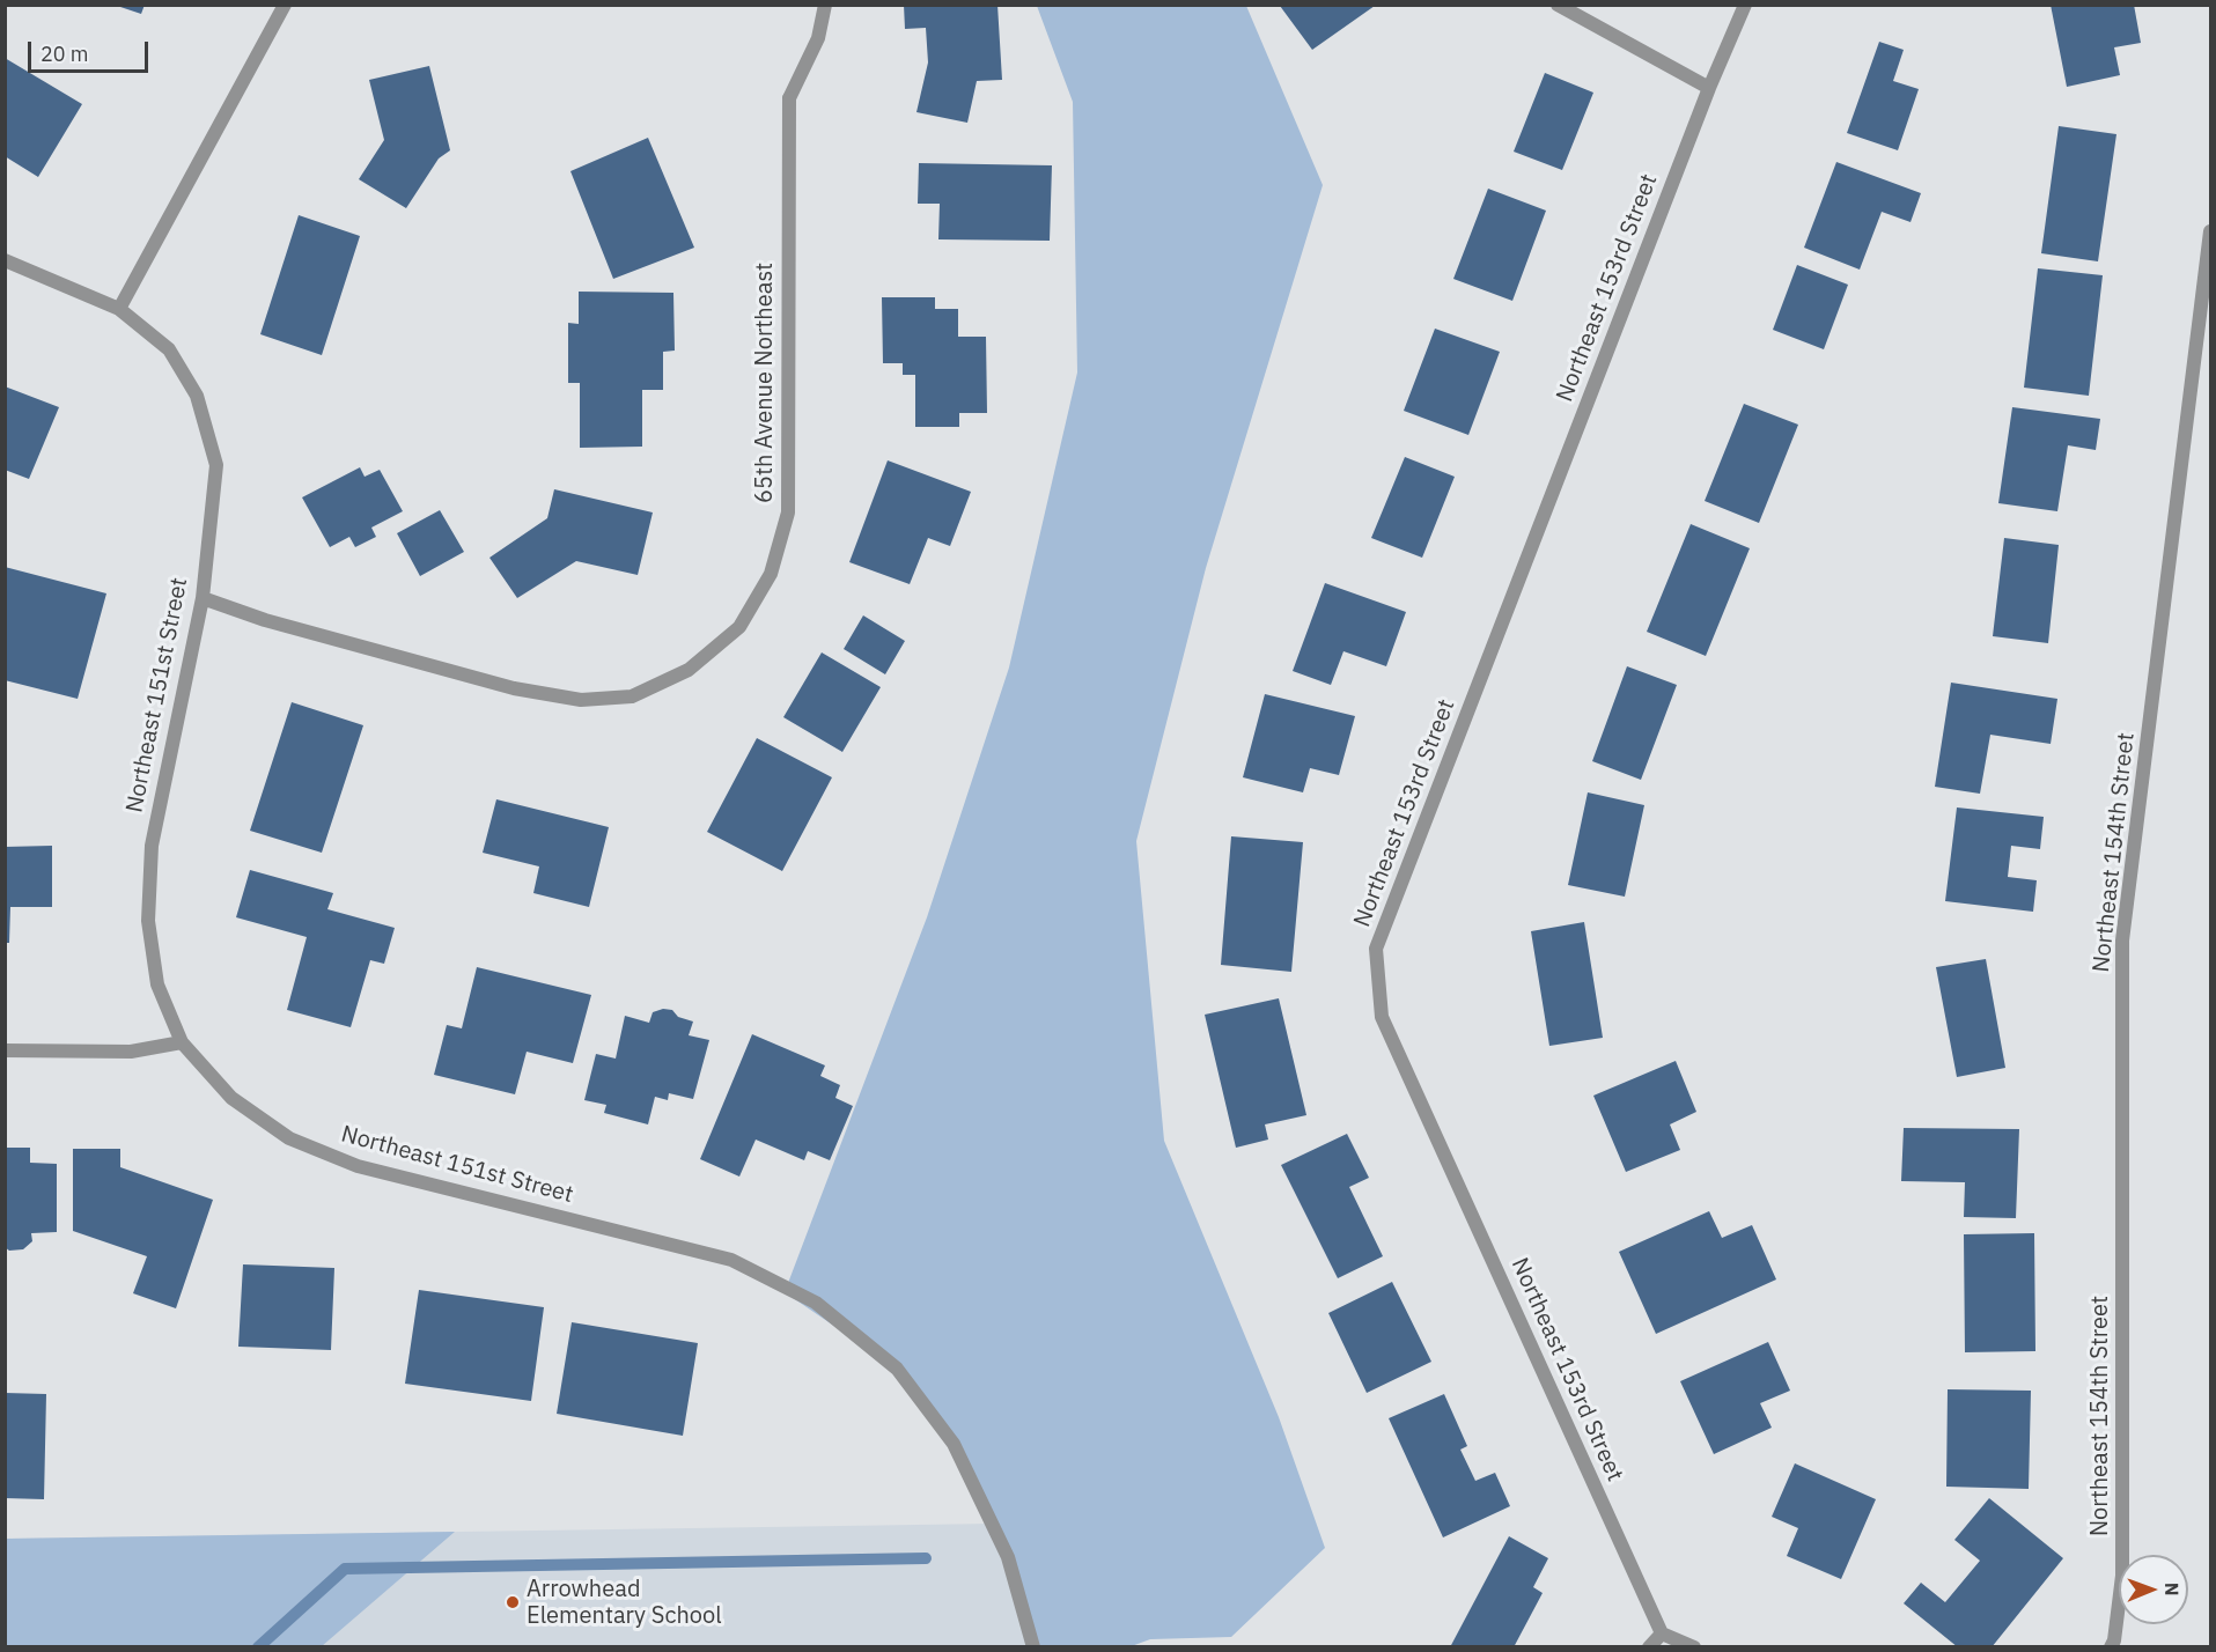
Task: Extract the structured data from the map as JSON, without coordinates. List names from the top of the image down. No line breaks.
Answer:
{"streets":{"street":["Northeast 153rd Street","65th Avenue Northeast","Northeast 151st Street","Northeast 154th Street"]},"crossings":[["65th Avenue Northeast","Northeast 151st Street"]],"places":["Arrowhead Elementary School"],"scale_bar":"20 m","north":"right"}
